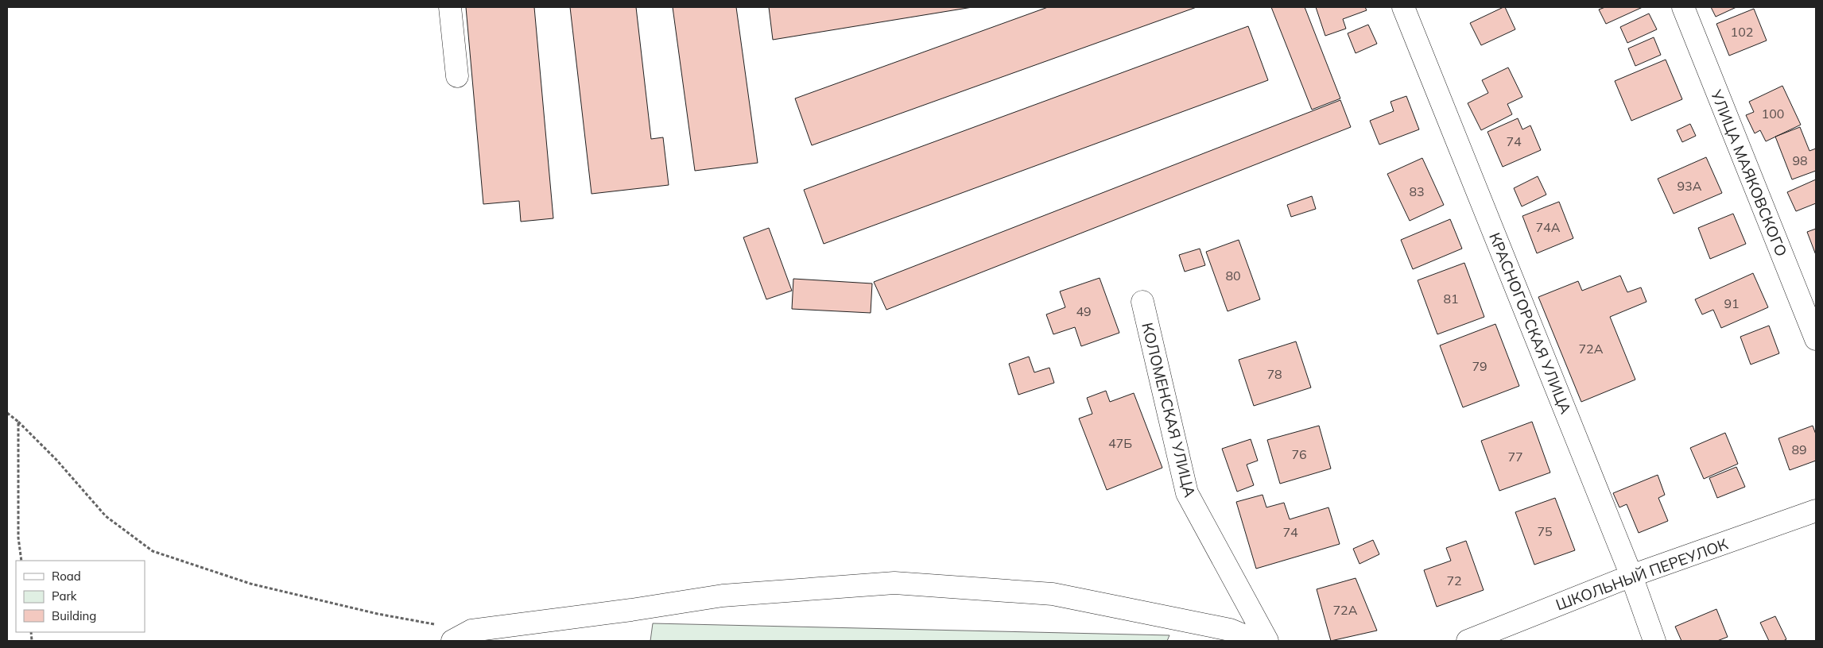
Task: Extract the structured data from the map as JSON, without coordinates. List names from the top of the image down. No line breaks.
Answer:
{"streets":{"street":["УЛИЦА МАЯКОВСКОГО","КРАСНОГОРСКАЯ УЛИЦА","КОЛОМЕНСКАЯ УЛИЦА","ШКОЛЬНЫЙ ПЕРЕУЛОК"]},"crossings":[["КРАСНОГОРСКАЯ УЛИЦА","ШКОЛЬНЫЙ ПЕРЕУЛОК"]],"house_numbers":["102","100","74","98","93А","83","74А","80","81","91","49","72А","79","78","47Б","89","76","77","75","74","72","72А"],"legend":["Road","Park","Building"]}
